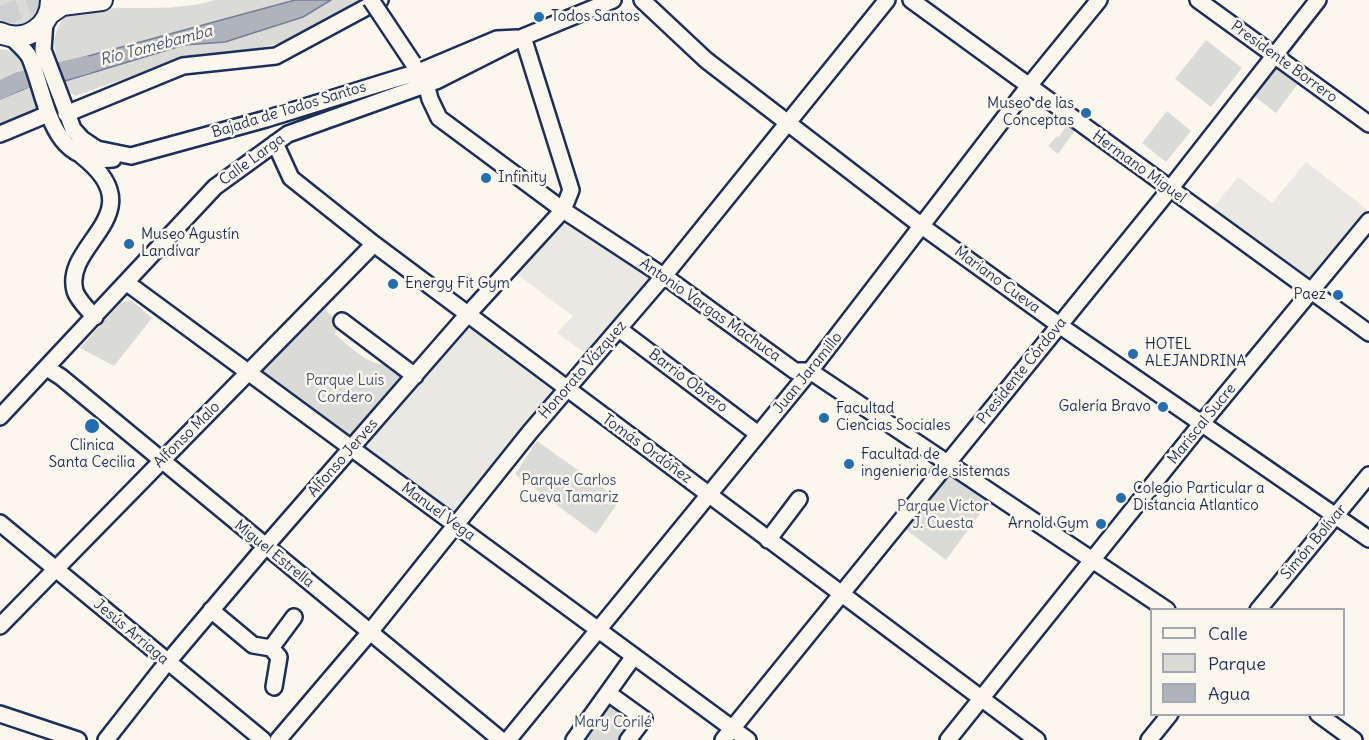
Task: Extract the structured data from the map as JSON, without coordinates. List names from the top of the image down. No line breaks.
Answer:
{"streets":{"street":["Presidente Borrero","Bajada de Todos Santos","Calle Larga","Hermano Miguel","Mariano Cueva","Antonio Vargas Machuca","Honorato Vázquez","Presidente Córdova","Juan Jaramillo","Barrio Obrero","Mariscal Sucre","Alfonso Malo","Tomás Ordóñez","Alfonso Jerves","Manuel Vega","Simón Bolívar","Miguel Estrella","Jesús Arriaga"]},"crossings":[["Presidente Borrero","Presidente Córdova"],["Bajada de Todos Santos","Calle Larga"],["Bajada de Todos Santos","Antonio Vargas Machuca"],["Bajada de Todos Santos","Alfonso Jerves"],["Calle Larga","Antonio Vargas Machuca"],["Calle Larga","Tomás Ordóñez"],["Calle Larga","Manuel Vega"],["Calle Larga","Miguel Estrella"],["Hermano Miguel","Presidente Córdova"],["Hermano Miguel","Juan Jaramillo"],["Hermano Miguel","Mariscal Sucre"],["Mariano Cueva","Honorato Vázquez"],["Mariano Cueva","Presidente Córdova"],["Mariano Cueva","Juan Jaramillo"],["Mariano Cueva","Mariscal Sucre"],["Mariano Cueva","Simón Bolívar"],["Antonio Vargas Machuca","Honorato Vázquez"],["Antonio Vargas Machuca","Presidente Córdova"],["Antonio Vargas Machuca","Juan Jaramillo"],["Antonio Vargas Machuca","Mariscal Sucre"],["Antonio Vargas Machuca","Alfonso Jerves"],["Honorato Vázquez","Barrio Obrero"],["Honorato Vázquez","Tomás Ordóñez"],["Honorato Vázquez","Manuel Vega"],["Honorato Vázquez","Miguel Estrella"],["Presidente Córdova","Tomás Ordóñez"],["Presidente Córdova","Manuel Vega"],["Juan Jaramillo","Barrio Obrero"],["Juan Jaramillo","Tomás Ordóñez"],["Juan Jaramillo","Manuel Vega"],["Mariscal Sucre","Tomás Ordóñez"],["Alfonso Malo","Tomás Ordóñez"],["Alfonso Malo","Manuel Vega"],["Alfonso Malo","Miguel Estrella"],["Alfonso Malo","Jesús Arriaga"],["Tomás Ordóñez","Alfonso Jerves"],["Alfonso Jerves","Manuel Vega"],["Alfonso Jerves","Miguel Estrella"],["Alfonso Jerves","Jesús Arriaga"]],"water":["Río Tomebamba"],"parks":["Parque Luis Cordero","Parque Carlos Cueva Tamariz","Parque Víctor J. Cuesta","Mary Corilé"],"places":["Todos Santos","Museo de las Conceptas","Infinity","Museo Agustín Landívar","Energy Fit Gym","Paez","HOTEL ALEJANDRINA","Galería Bravo","Facultad Ciencias Sociales","Clinica Santa Cecilia","Facultad de ingenieria de sistemas","Colegio Particular a Distancia Atlantico","Arnold Gym"],"legend":["Calle","Parque","Agua"]}
